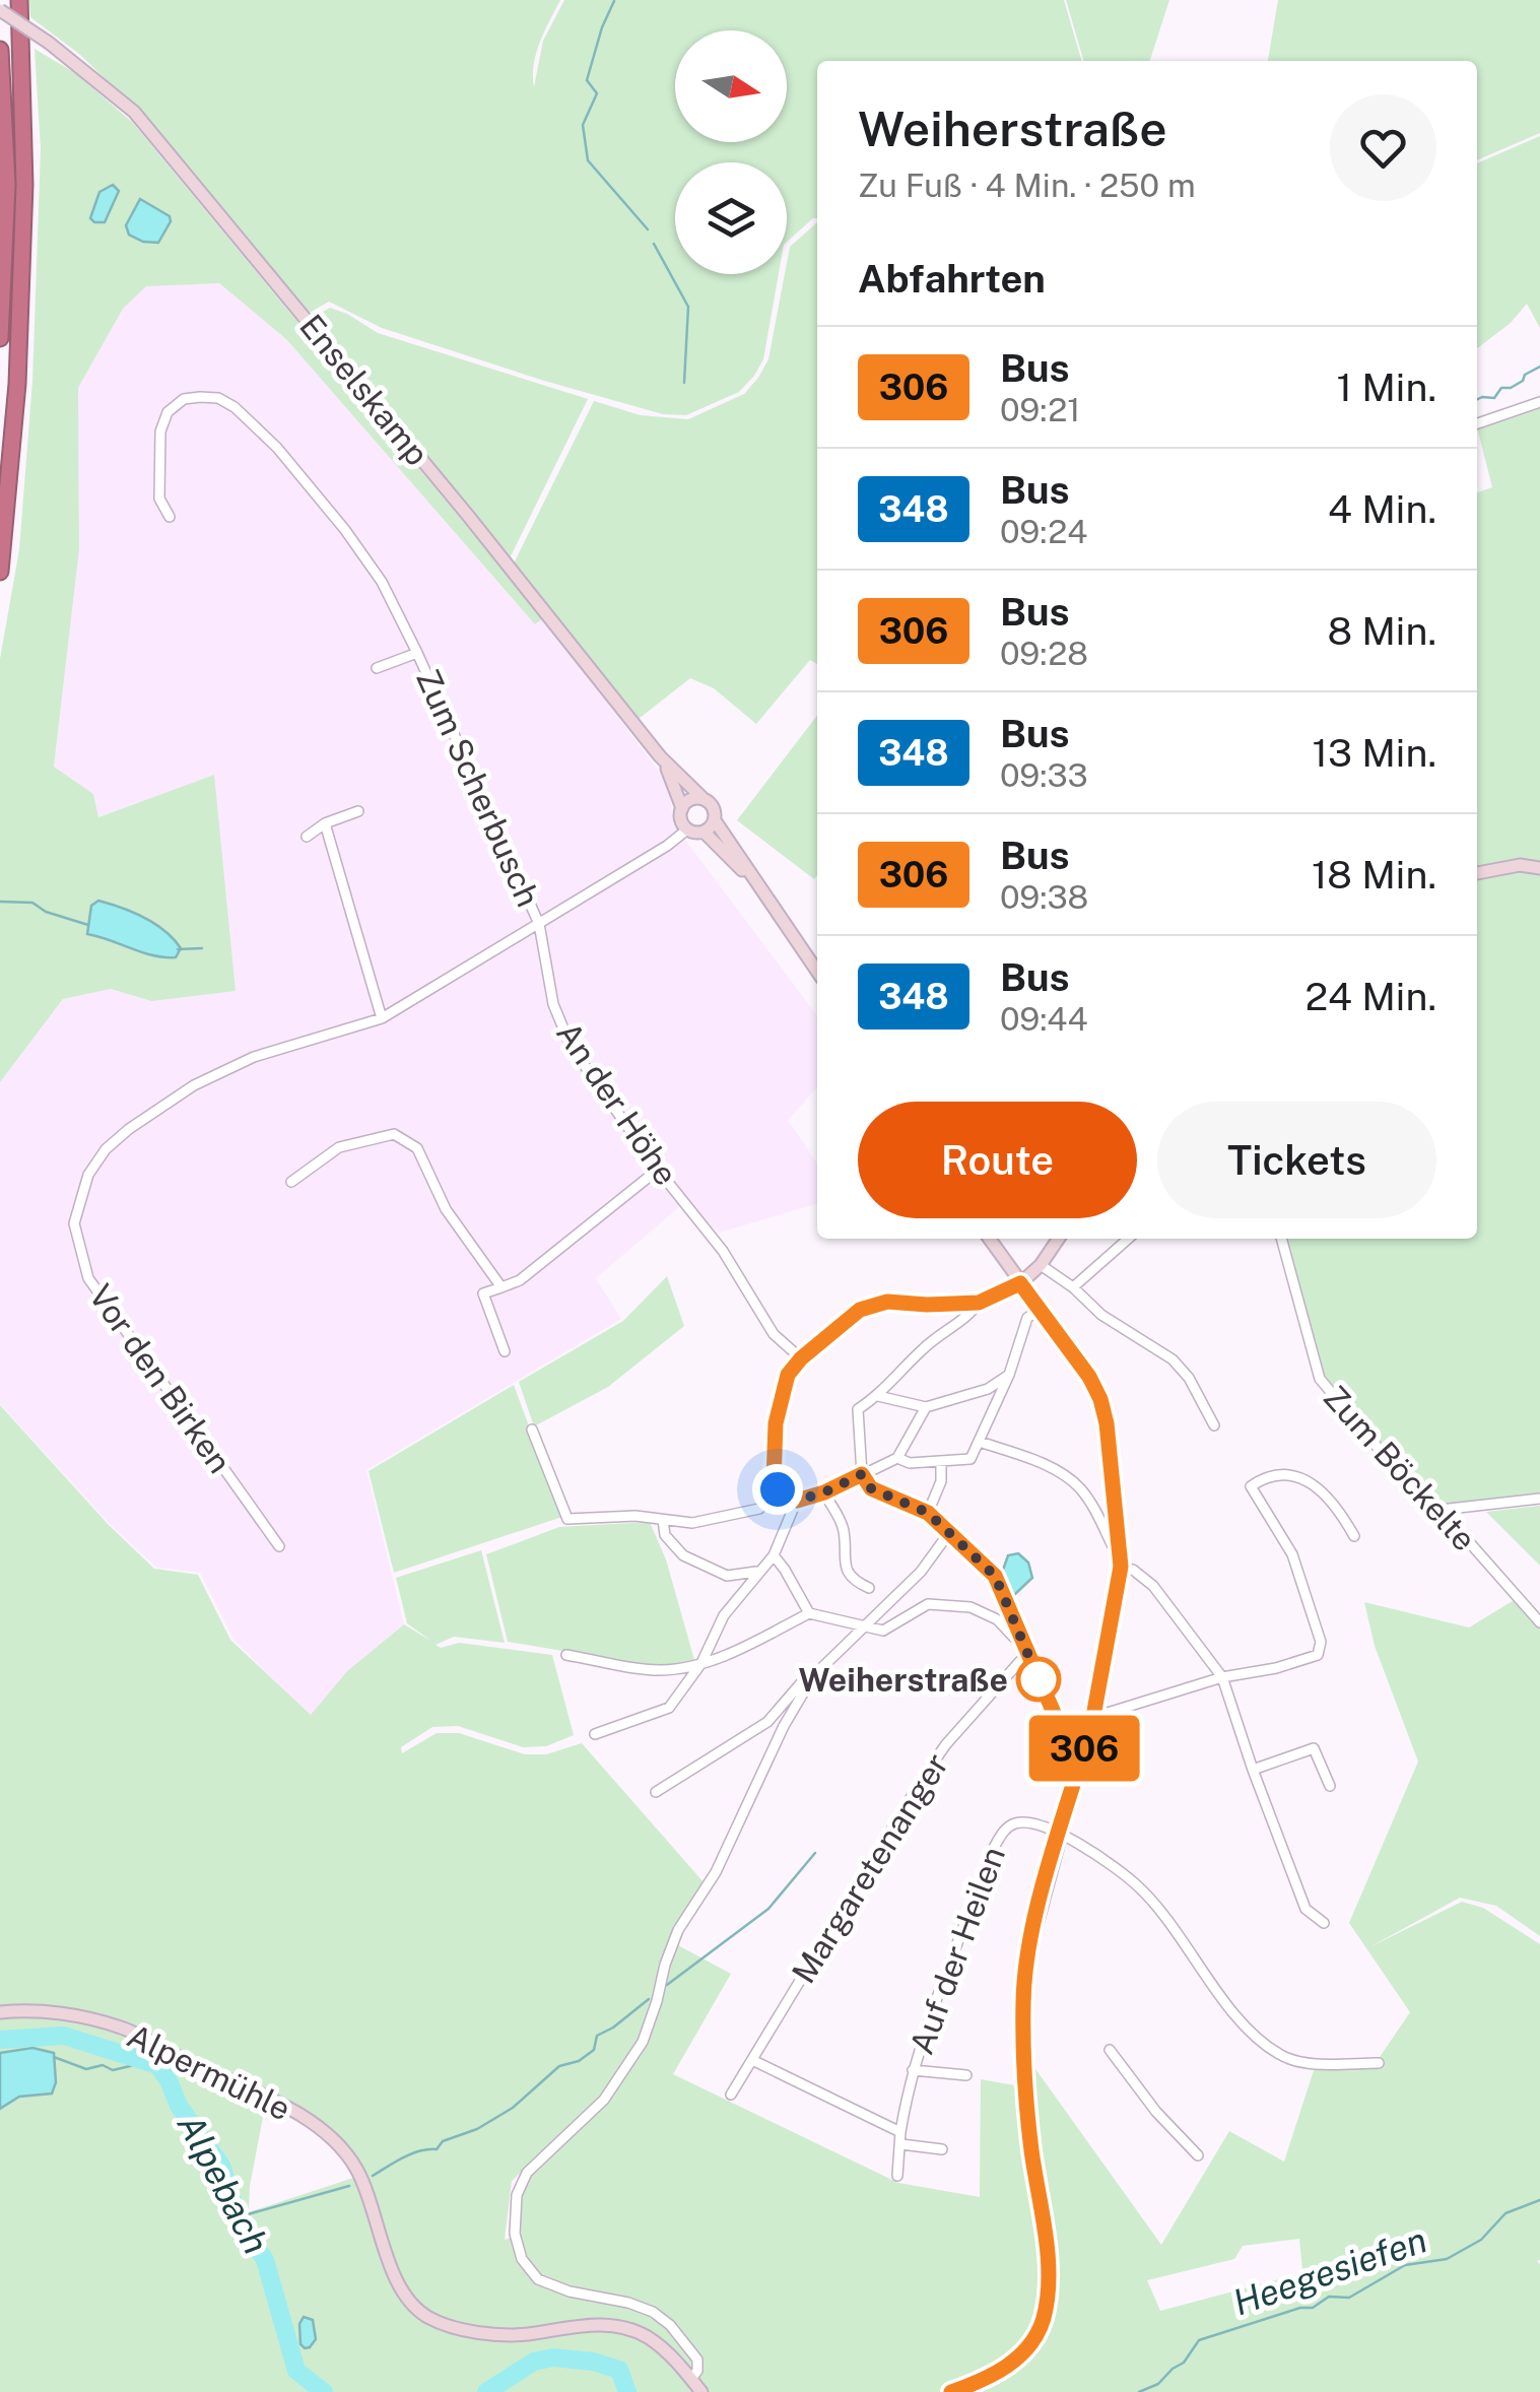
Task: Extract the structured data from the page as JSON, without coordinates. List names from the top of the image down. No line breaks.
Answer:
{"streets":{"main road":["Enselskamp","Alpermühle"],"street":["Zum Scherbusch","An der Höhe","Vor den Birken","Zum Böckelte","Margaretenanger","Auf der Heilen"]},"crossings":[["Zum Scherbusch","An der Höhe"],["Zum Scherbusch","Vor den Birken"],["An der Höhe","Vor den Birken"]],"water":["Alpebach","Heegesiefen"],"places":["Weiherstraße"],"lines":["bus line 306"],"north":"right","page":{"on_map":"306","heading":[["Weiherstraße","Zu Fuß · 4 Min. · 250 m"],"Abfahrten"],"list":[{"mark":"306","name":"Bus","note":"09:21","value":"1 Min."},{"mark":"348","name":"Bus","note":"09:24","value":"4 Min."},{"mark":"306","name":"Bus","note":"09:28","value":"8 Min."},{"mark":"348","name":"Bus","note":"09:33","value":"13 Min."},{"mark":"306","name":"Bus","note":"09:38","value":"18 Min."},{"mark":"348","name":"Bus","note":"09:44","value":"24 Min."}],"buttons":["Route","Tickets"]}}
